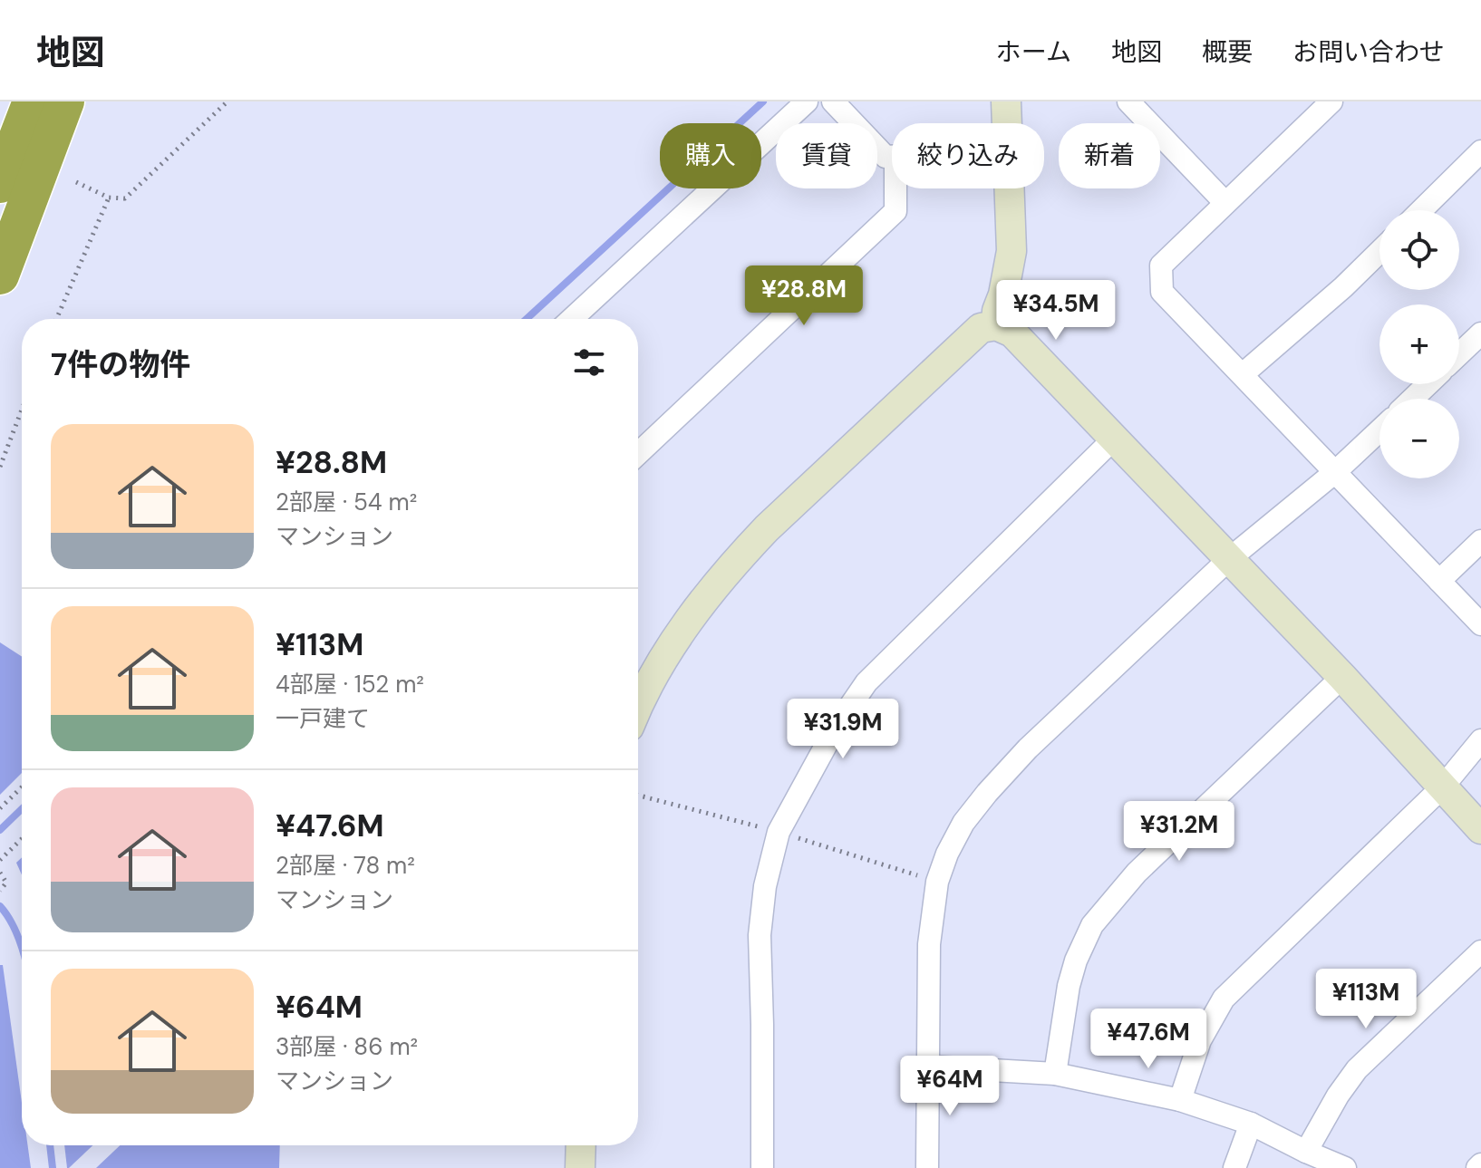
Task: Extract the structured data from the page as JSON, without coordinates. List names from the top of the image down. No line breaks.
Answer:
{"page":{"header":"地図","nav":["ホーム","地図","概要","お問い合わせ"],"chip":["購入","賃貸","絞り込み","新着"],"map_buttons":["+","−"],"price":["¥28.8M","¥34.5M","¥31.9M","¥31.2M","¥113M","¥47.6M","¥64M"],"heading":"7件の物件","list":[{"name":"¥28.8M","note":"2部屋 · 54 m² · マンション"},{"name":"¥113M","note":"4部屋 · 152 m² · 一戸建て"},{"name":"¥47.6M","note":"2部屋 · 78 m² · マンション"},{"name":"¥64M","note":"3部屋 · 86 m² · マンション"}]}}
